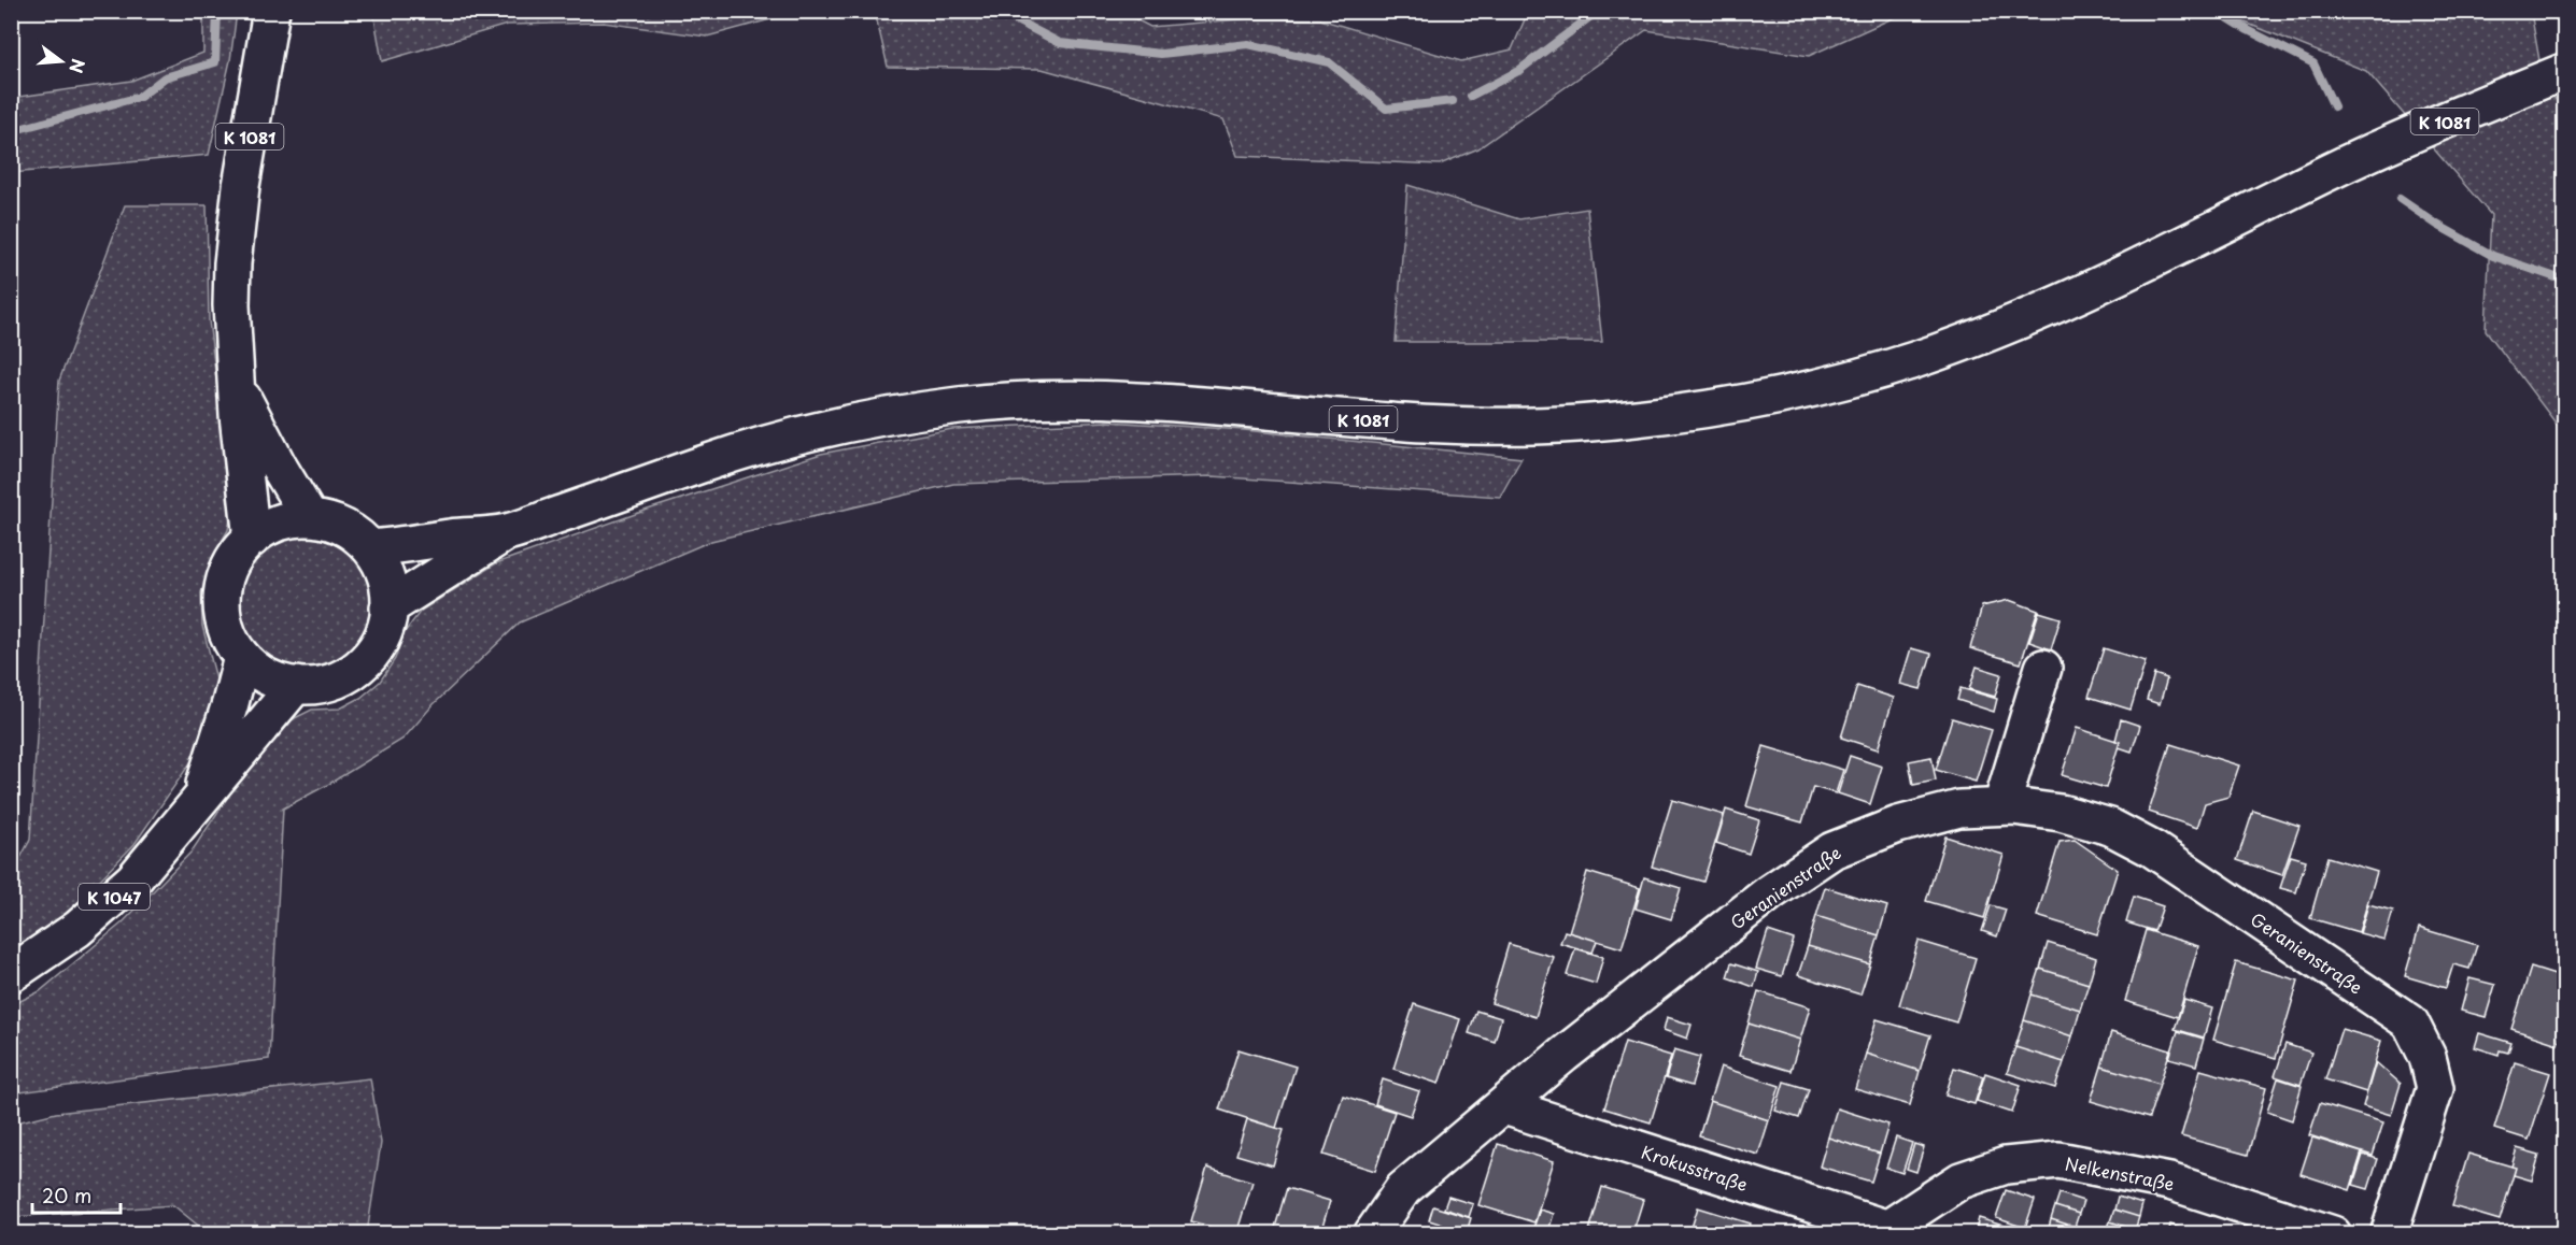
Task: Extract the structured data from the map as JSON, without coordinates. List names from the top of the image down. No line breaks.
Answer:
{"streets":{"main road":["K 1081","Geranienstraße","K 1047","Krokusstraße","Nelkenstraße"]},"crossings":[["K 1081","K 1047"],["Geranienstraße","Krokusstraße"],["Krokusstraße","Nelkenstraße"]],"scale_bar":"20 m","north":"right"}
